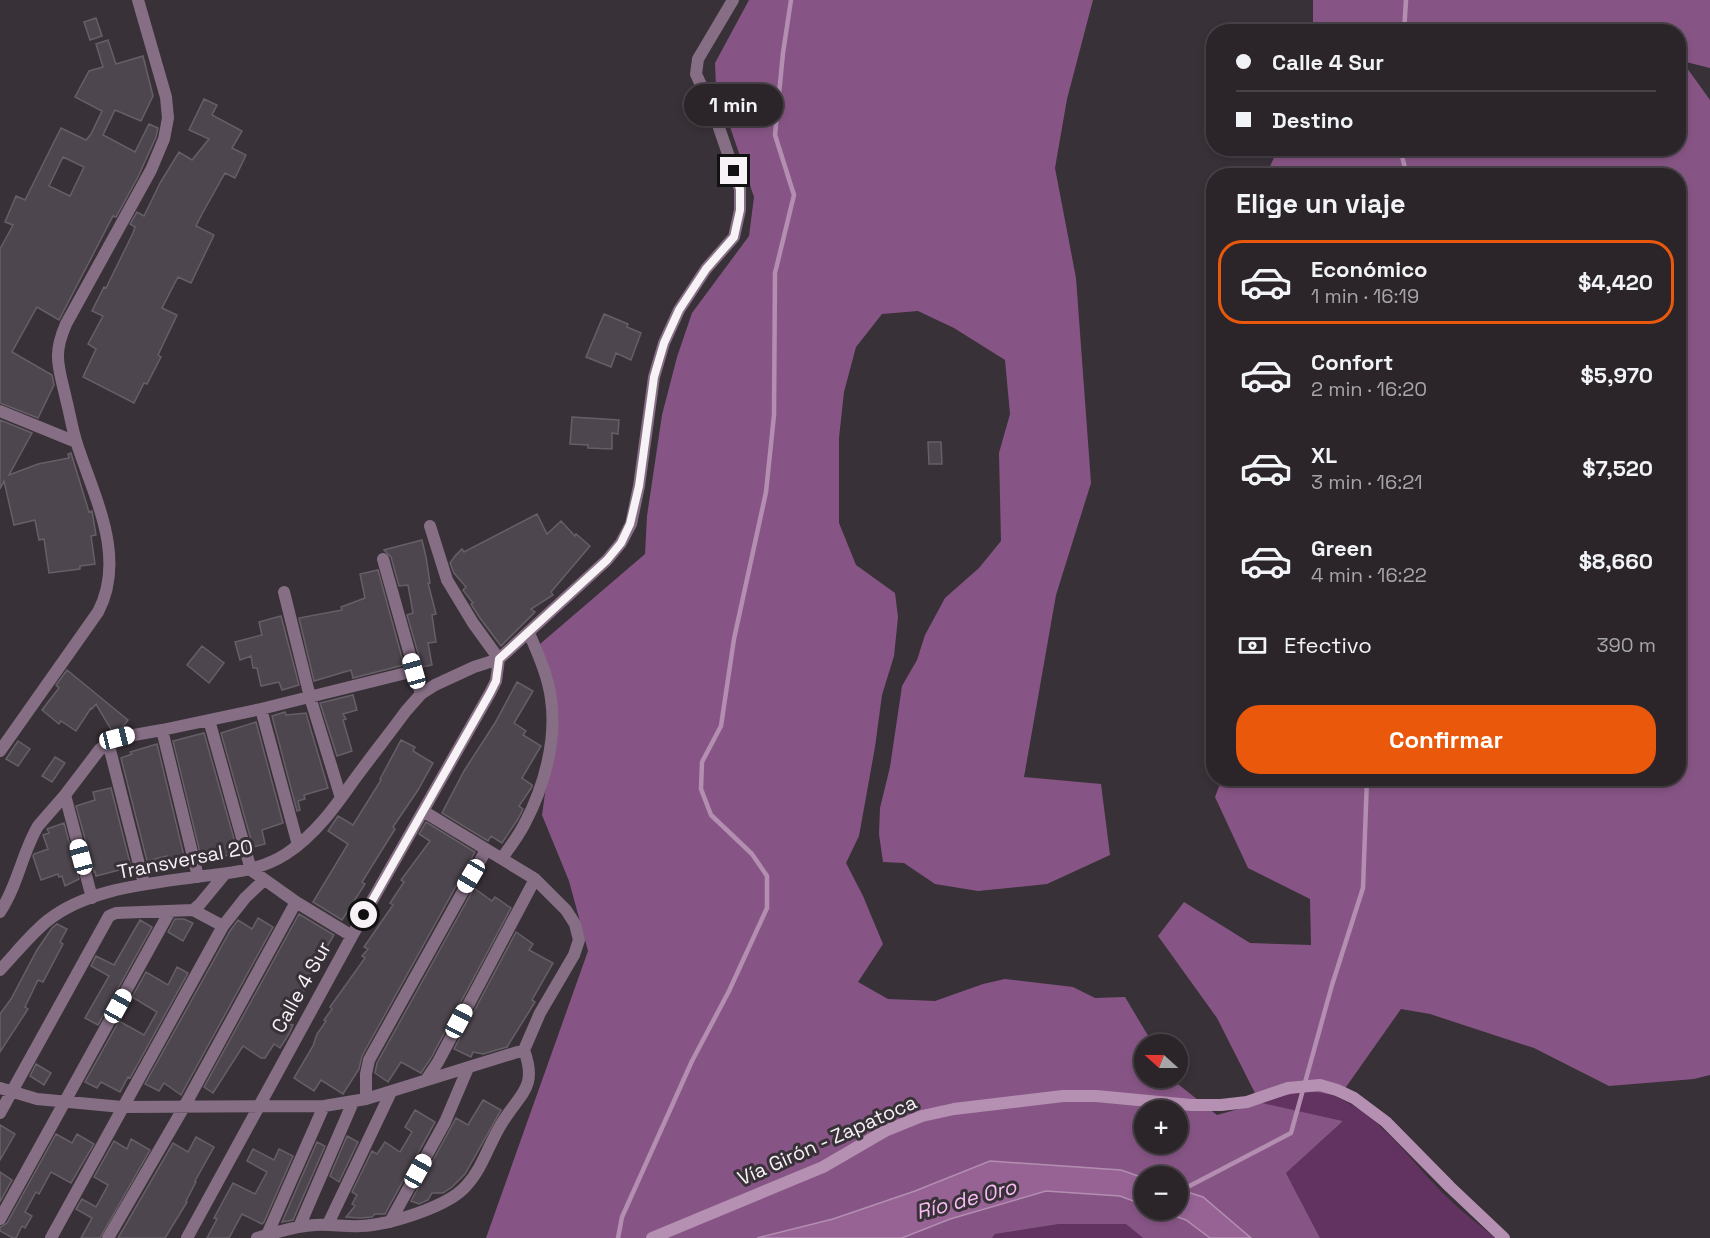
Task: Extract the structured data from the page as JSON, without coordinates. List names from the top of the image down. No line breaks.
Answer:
{"streets":{"main road":["Vía Girón - Zapatoca"],"street":["Transversal 20","Calle 4 Sur"]},"crossings":[["Transversal 20","Calle 4 Sur"]],"water":["Río de Oro"],"north":"left","page":{"banner":["Calle 4 Sur","Destino"],"bubble":"1 min","heading":"Elige un viaje","list":[{"name":"Económico","note":"1 min · 16:19","value":"$4,420"},{"name":"Confort","note":"2 min · 16:20","value":"$5,970"},{"name":"XL","note":"3 min · 16:21","value":"$7,520"},{"name":"Green","note":"4 min · 16:22","value":"$8,660"}],"pay":["Efectivo","390 m"],"buttons":"Confirmar","map_buttons":["+","−"]}}
